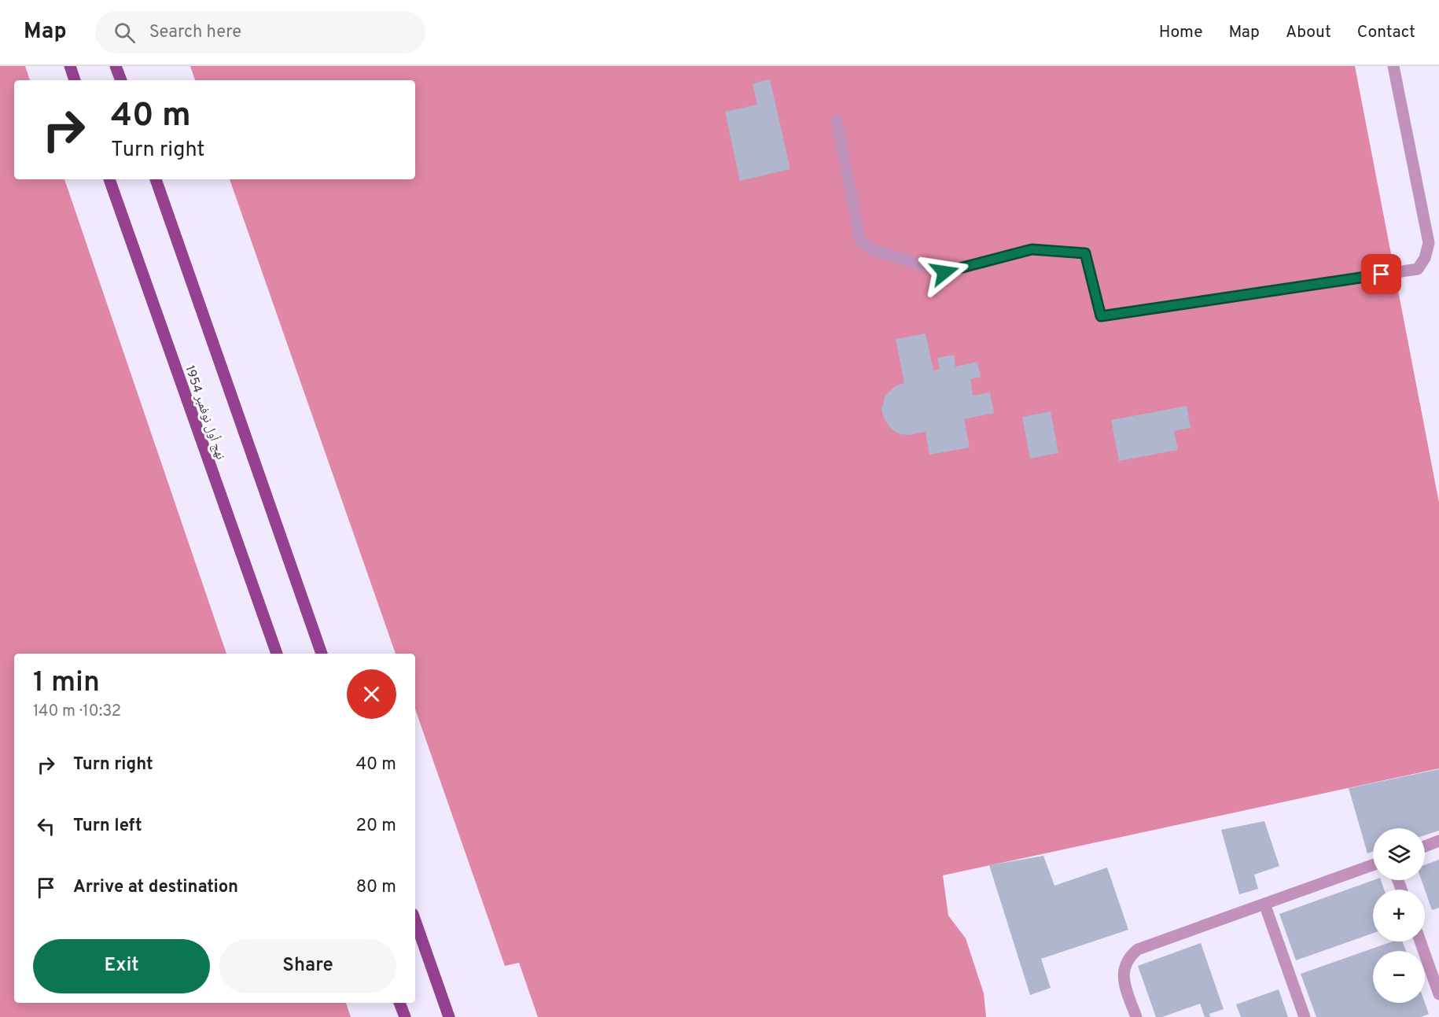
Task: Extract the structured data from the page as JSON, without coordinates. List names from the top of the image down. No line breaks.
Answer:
{"streets":{"main road":["نهج أول نوفمبر 1954"]},"page":{"header":"Map","search":"Search here","nav":["Home","Map","About","Contact"],"turn":["40 m","Turn right"],"heading":["1 min","140 m · 10:32"],"list":[{"name":"Turn right","value":"40 m"},{"name":"Turn left","value":"20 m"},{"name":"Arrive at destination","value":"80 m"}],"map_buttons":["+","−"],"buttons":["Exit","Share"]}}
